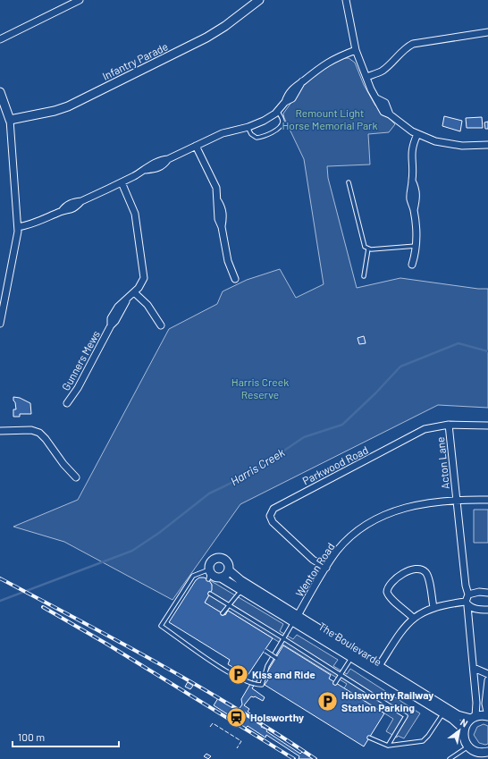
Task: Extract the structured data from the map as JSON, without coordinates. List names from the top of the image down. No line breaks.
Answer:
{"streets":{"street":["Infantry Parade","Gunners Mews","Acton Lane","Parkwood Road","Wenton Road","The Boulevarde"]},"crossings":[["Acton Lane","Parkwood Road"],["Acton Lane","Wenton Road"],["Parkwood Road","Wenton Road"],["Wenton Road","The Boulevarde"]],"water":["Harris Creek"],"parks":["Remount Light Horse Memorial Park","Harris Creek Reserve"],"places":{"parking":["Kiss and Ride","Holsworthy Railway Station Parking"],"station":["Holsworthy"]},"scale_bar":"100 m","north":"top right"}
